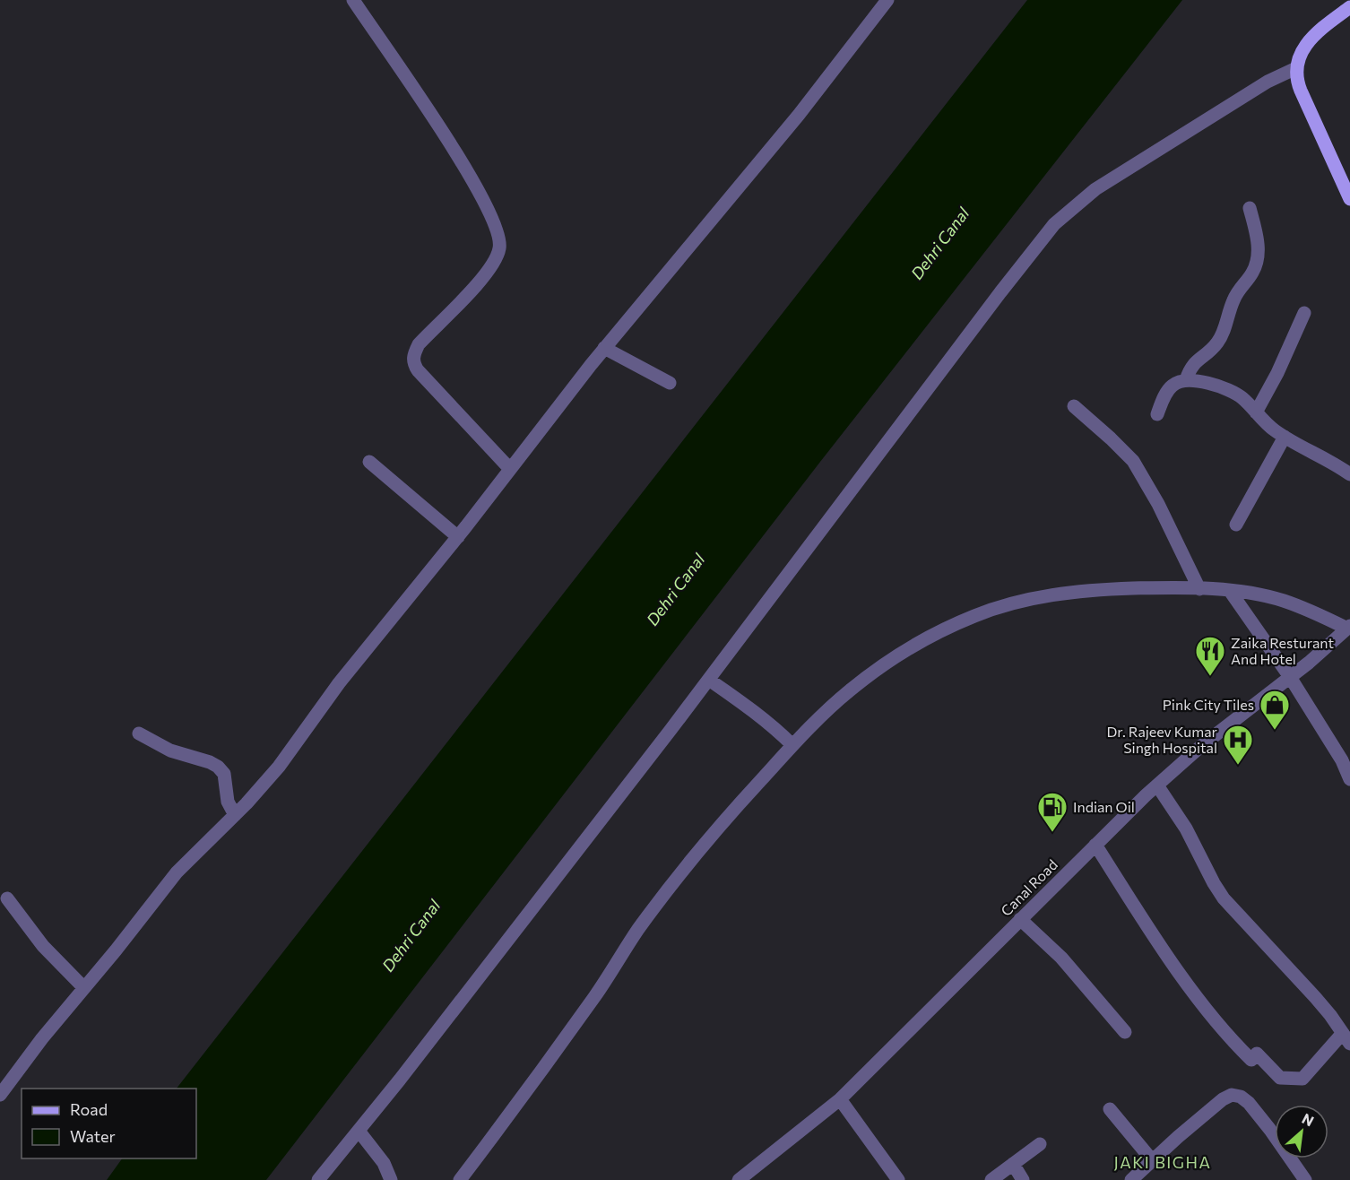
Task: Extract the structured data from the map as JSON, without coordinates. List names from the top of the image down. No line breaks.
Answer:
{"streets":{"street":["Canal Road"]},"districts":["JAKI BIGHA"],"water":["Dehri Canal"],"places":{"restaurant":["Zaika Resturant And Hotel"],"shop":["Pink City Tiles"],"hospital":["Dr. Rajeev Kumar Singh Hospital"],"fuel station":["Indian Oil"]},"legend":["Road","Water"],"north":"top right"}
